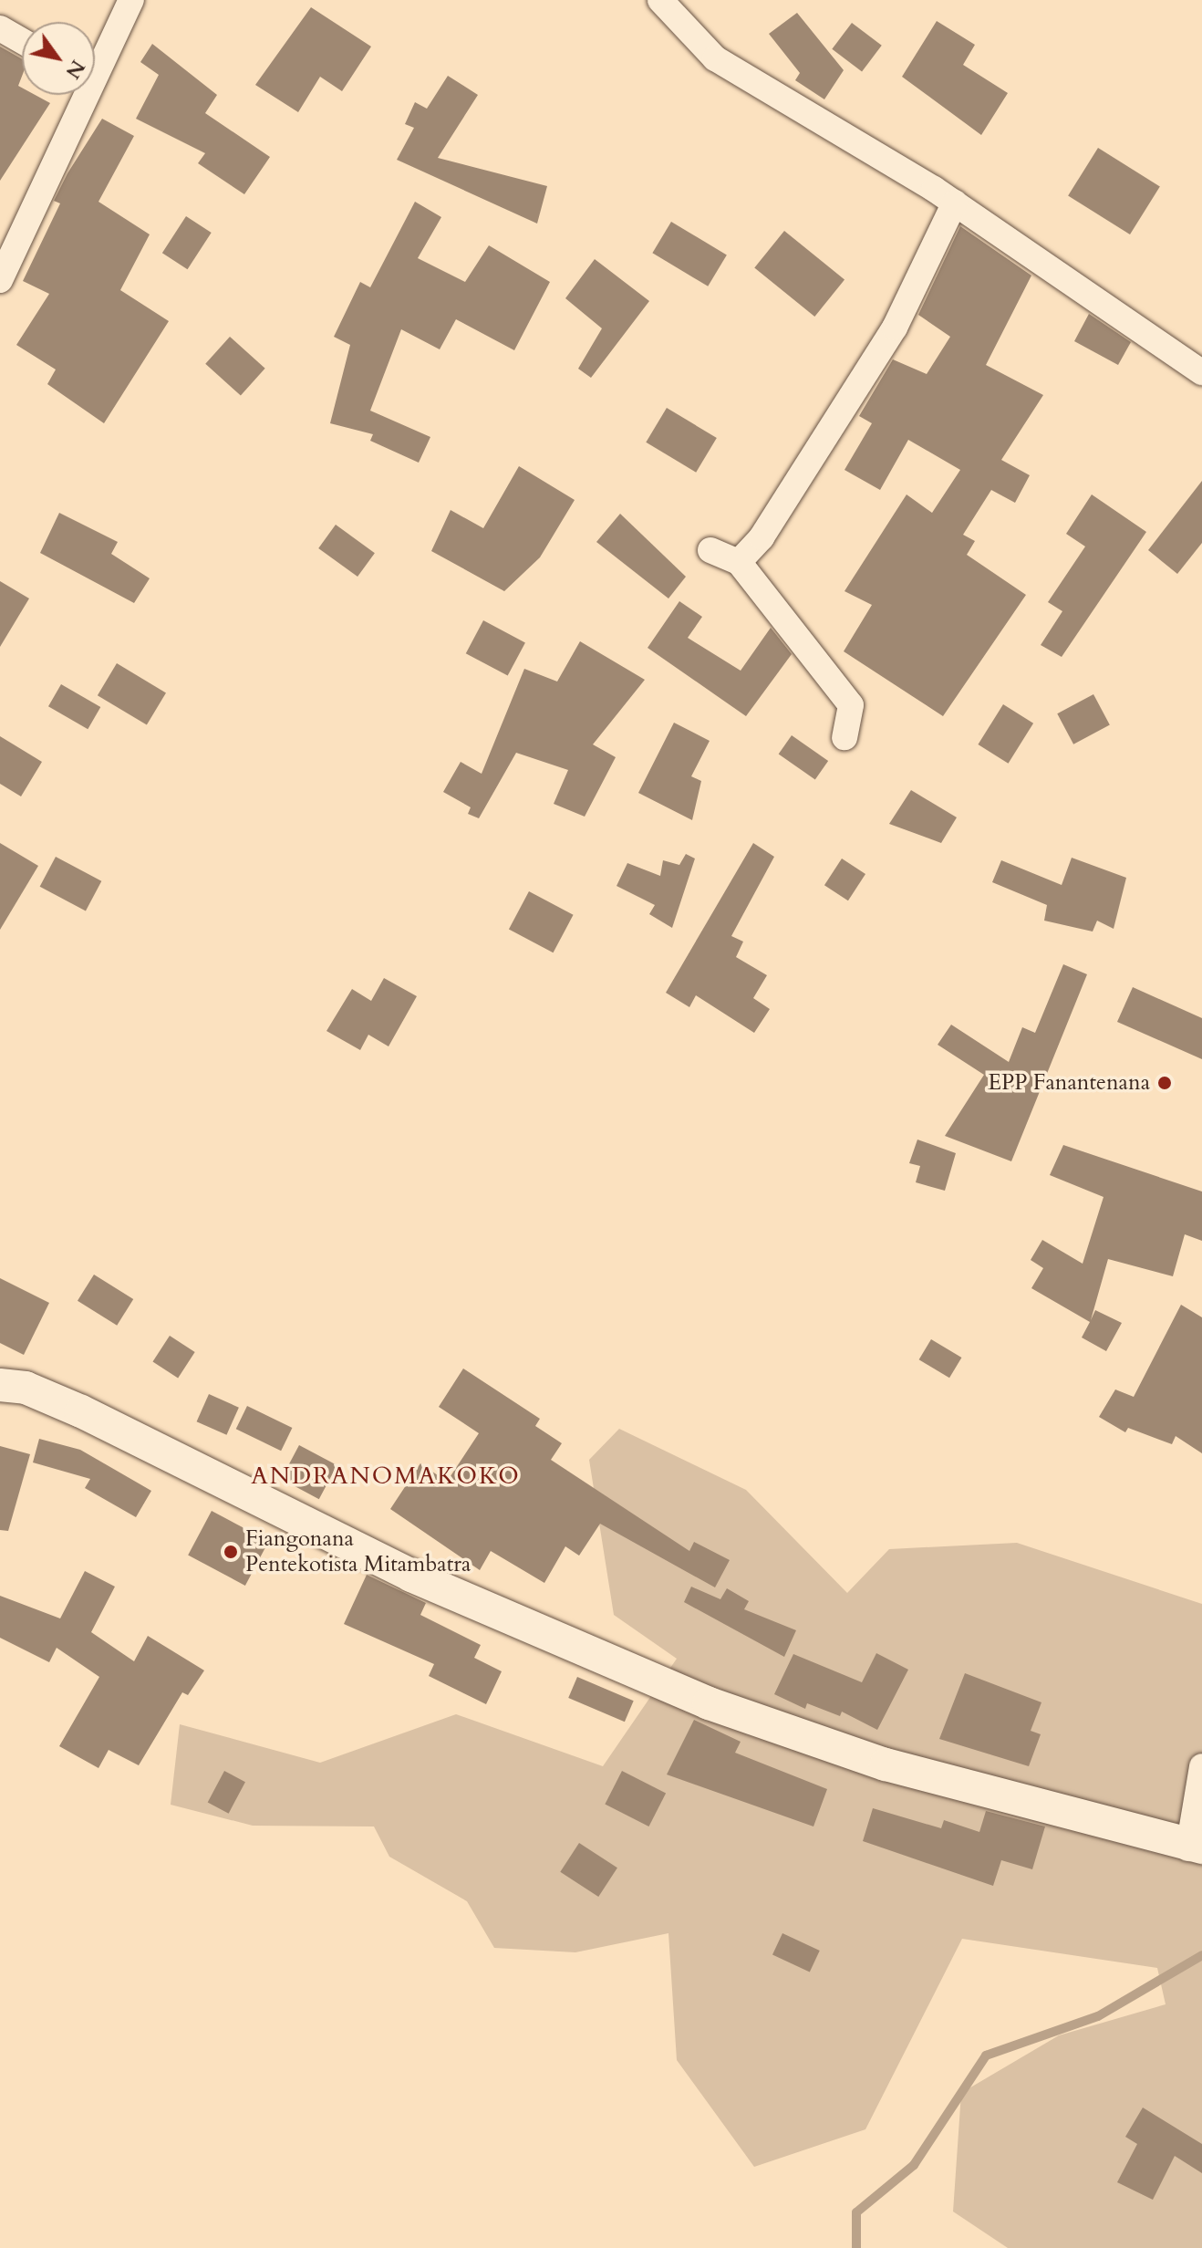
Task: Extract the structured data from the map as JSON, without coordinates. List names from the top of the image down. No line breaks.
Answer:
{"districts":["ANDRANOMAKOKO"],"places":["EPP Fanantenana","Fiangonana Pentekotista Mitambatra"],"north":"bottom right"}
